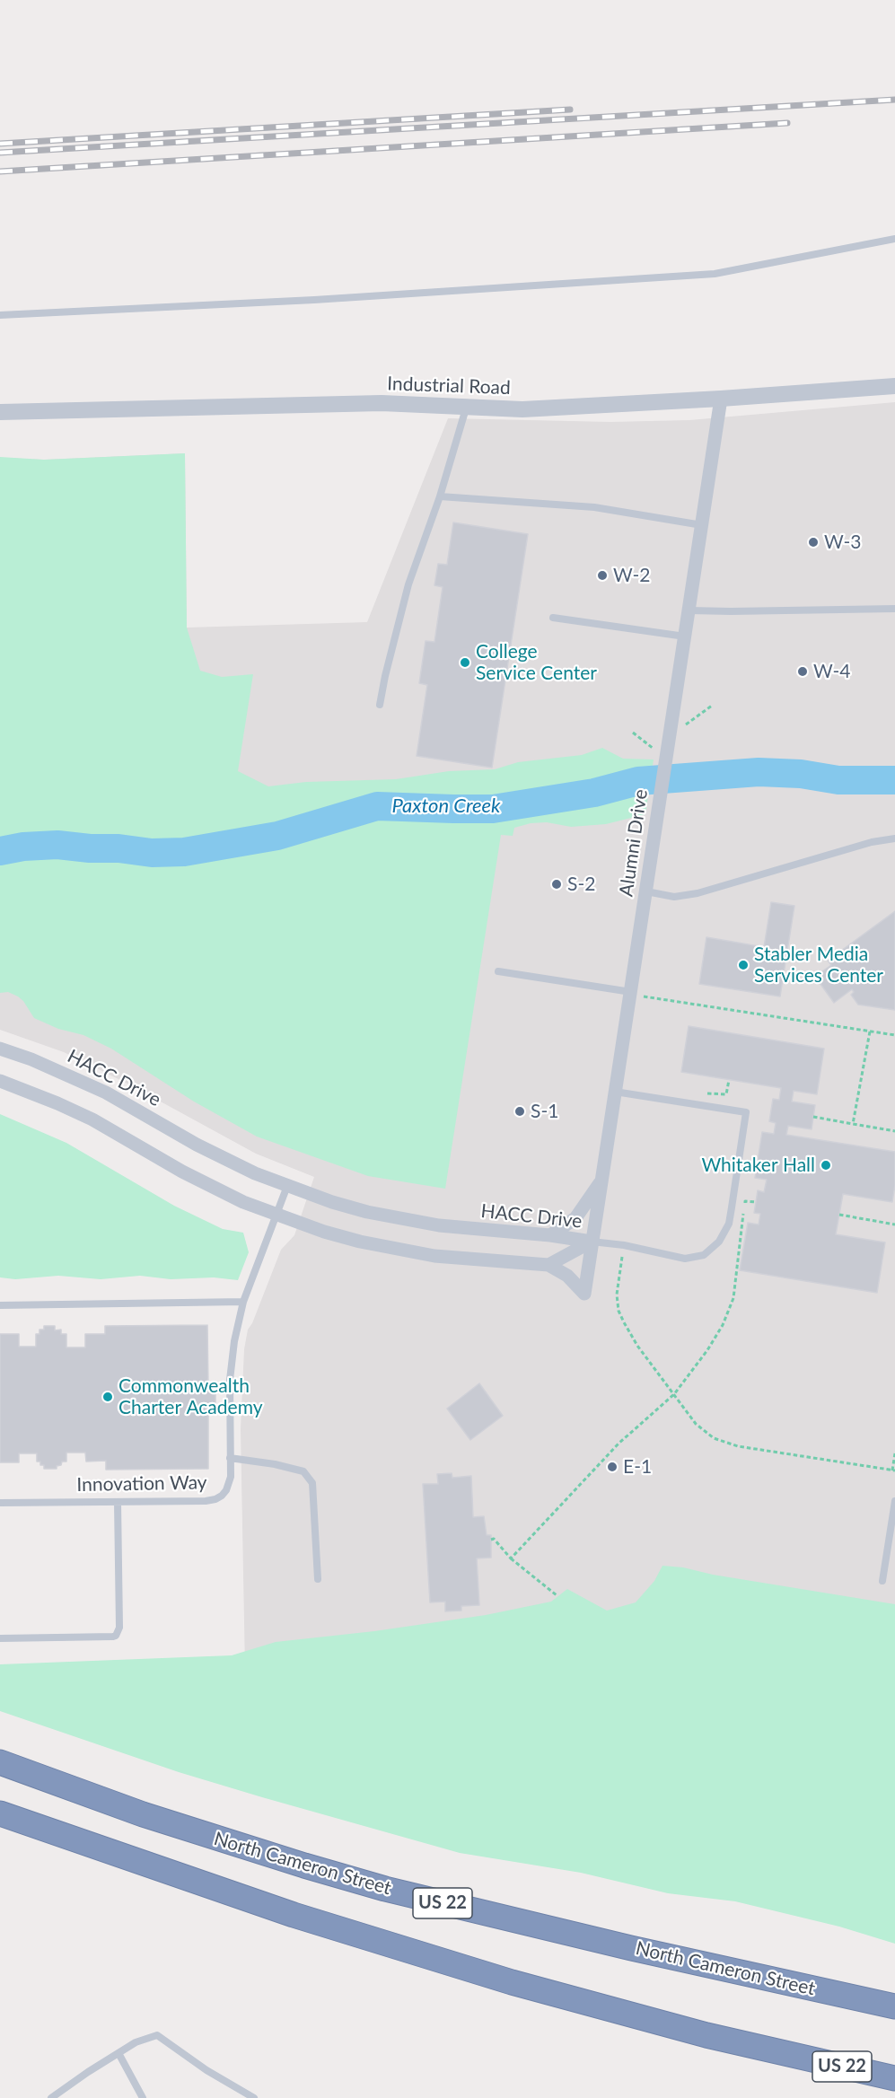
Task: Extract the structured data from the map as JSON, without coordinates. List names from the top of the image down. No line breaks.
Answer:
{"streets":{"highway":["North Cameron Street","US 22"],"street":["Industrial Road","Alumni Drive","HACC Drive"],"lane":["Innovation Way"]},"crossings":[["Industrial Road","Alumni Drive"],["Alumni Drive","HACC Drive"],["HACC Drive","Innovation Way"]],"water":["Paxton Creek"],"places":["W-3","W-2","College Service Center","W-4","S-2","Stabler Media Services Center","S-1","Whitaker Hall","Commonwealth Charter Academy","E-1"]}
